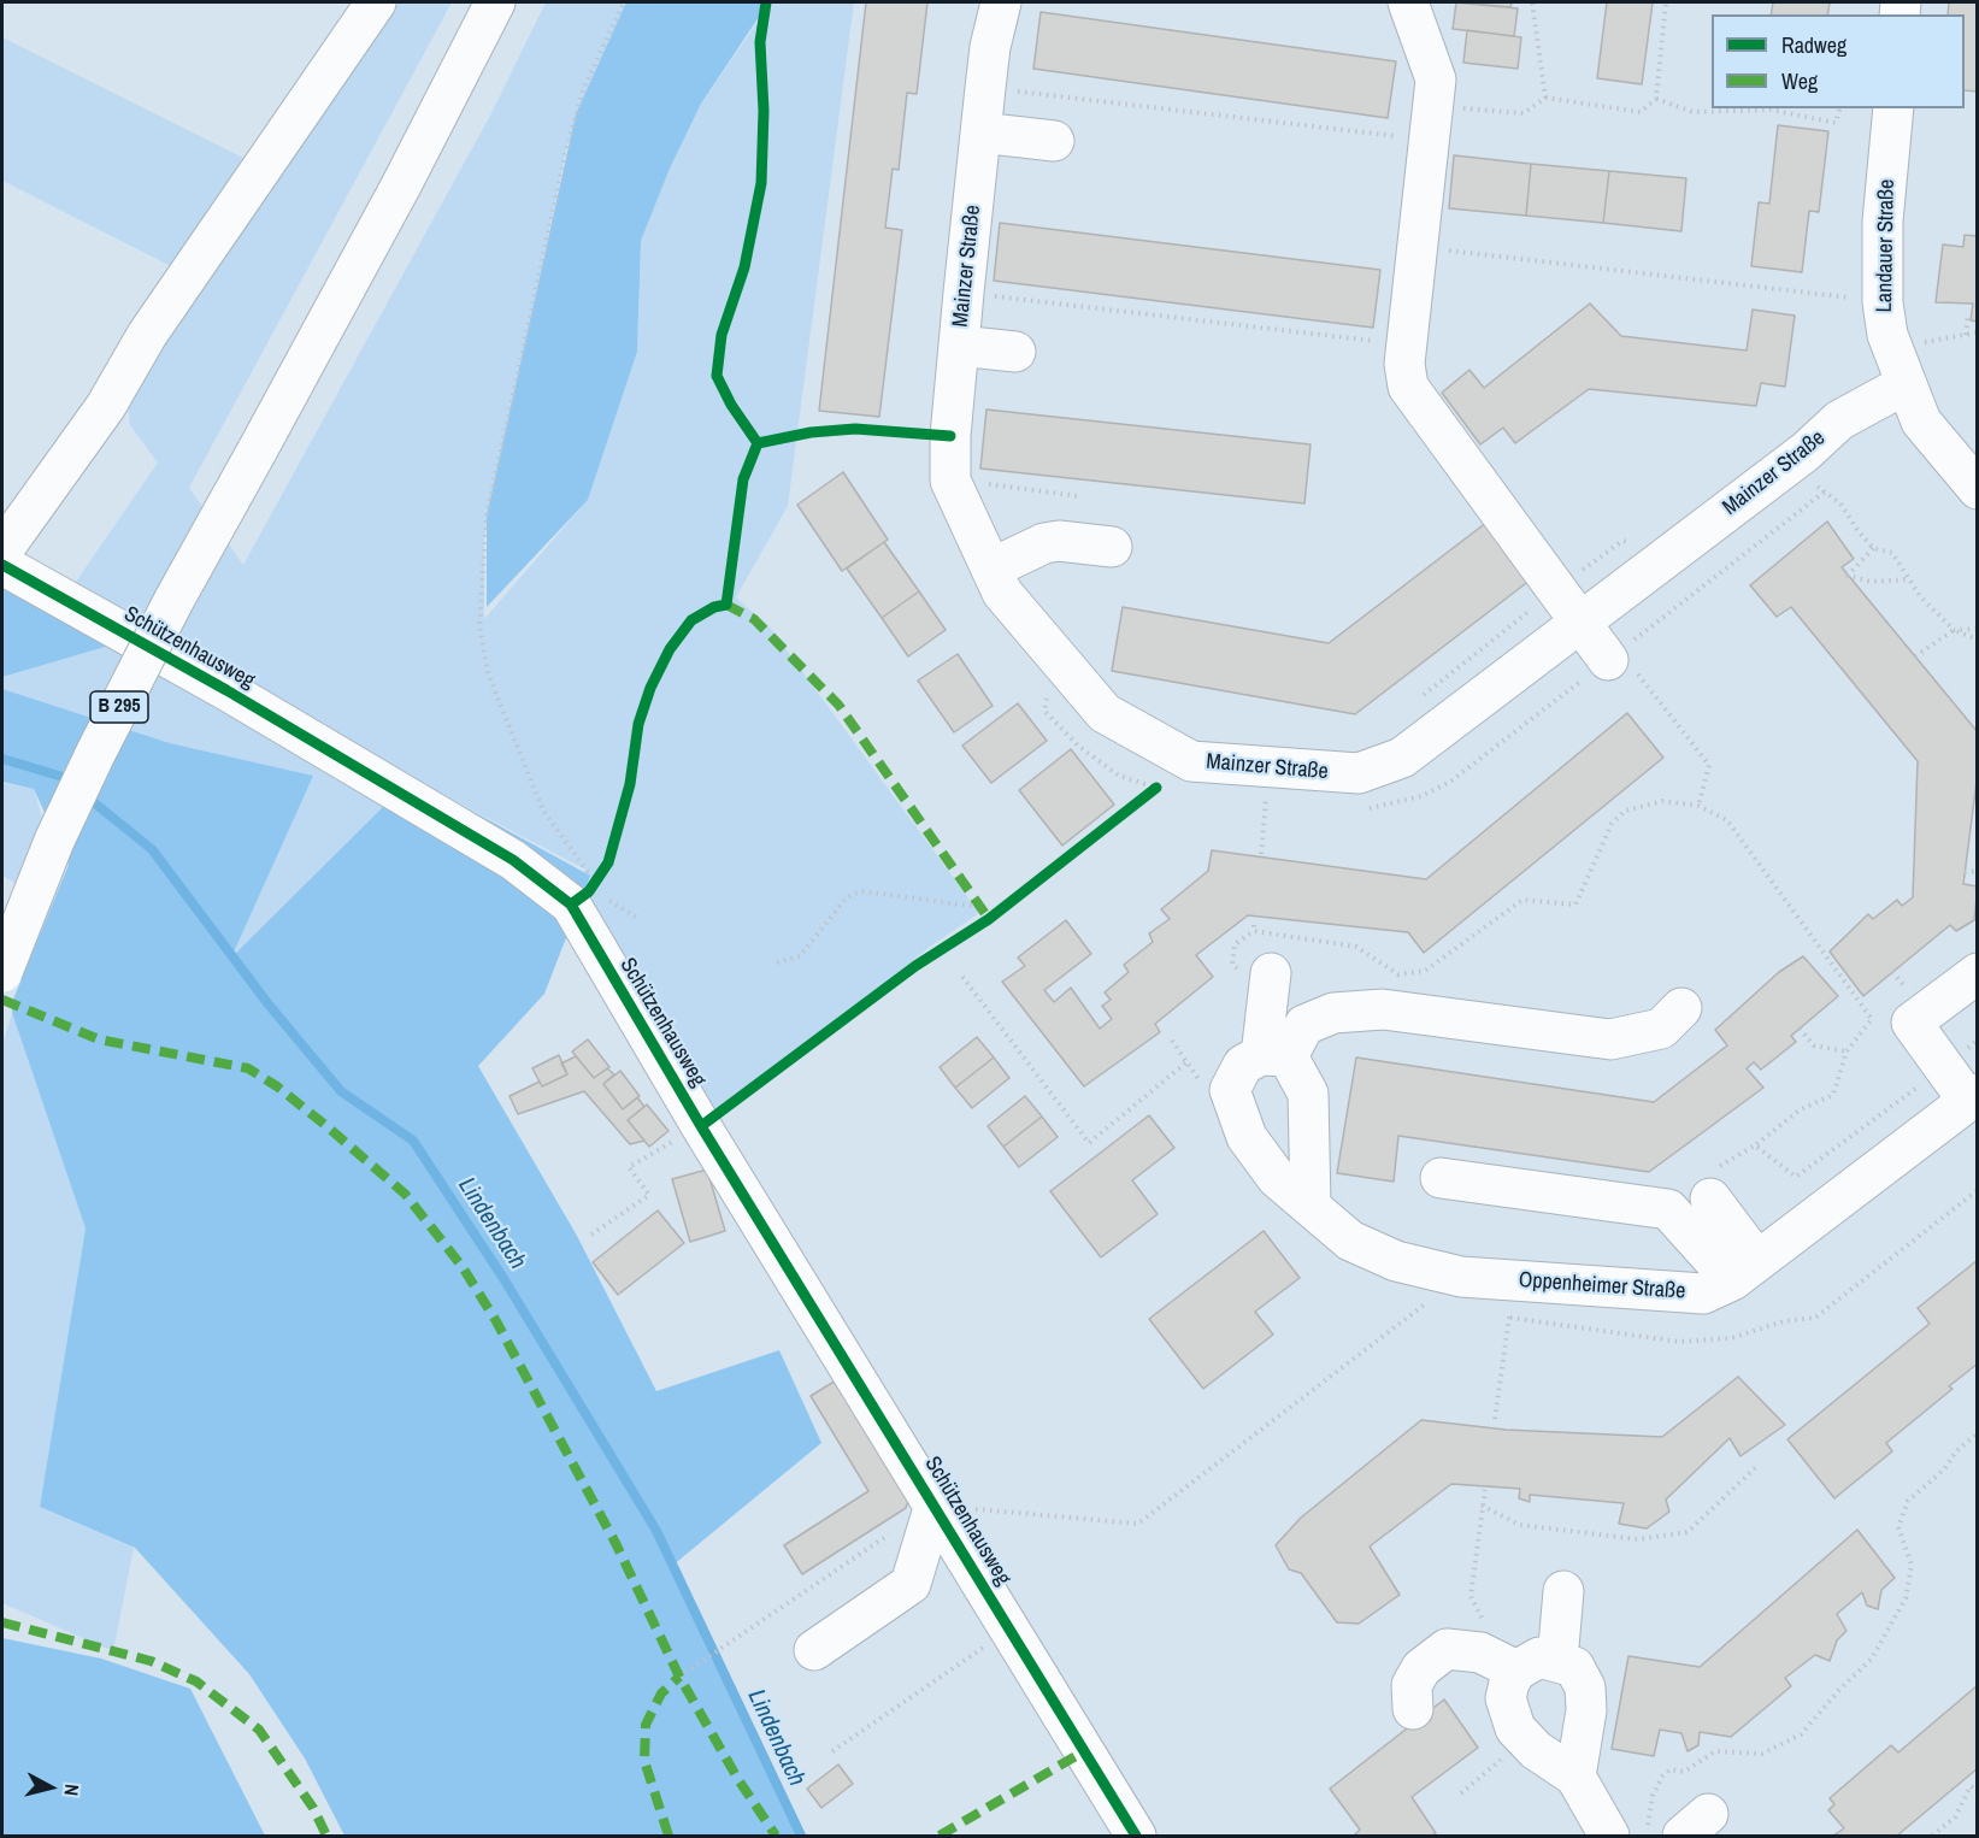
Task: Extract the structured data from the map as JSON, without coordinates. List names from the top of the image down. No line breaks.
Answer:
{"streets":{"street":["Landauer Straße","Mainzer Straße","Schützenhausweg","B 295","Oppenheimer Straße"]},"crossings":[["Landauer Straße","Mainzer Straße"]],"water":["Lindenbach"],"legend":["Radweg","Weg"],"north":"right"}
